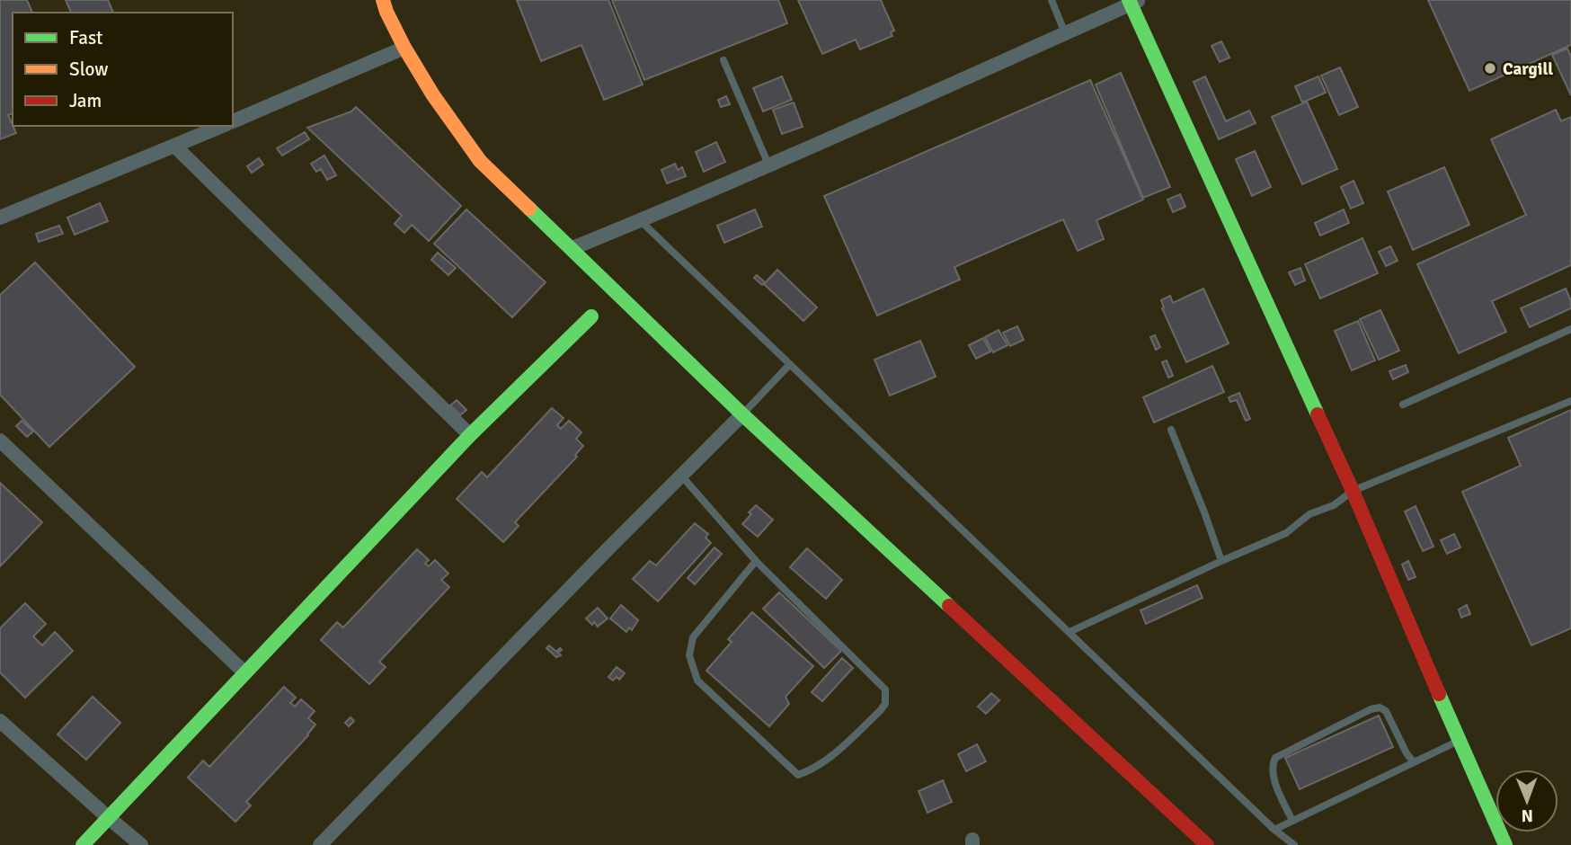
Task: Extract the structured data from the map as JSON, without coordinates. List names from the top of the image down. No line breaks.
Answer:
{"places":["Cargill"],"legend":["Fast","Slow","Jam"],"north":"bottom"}
